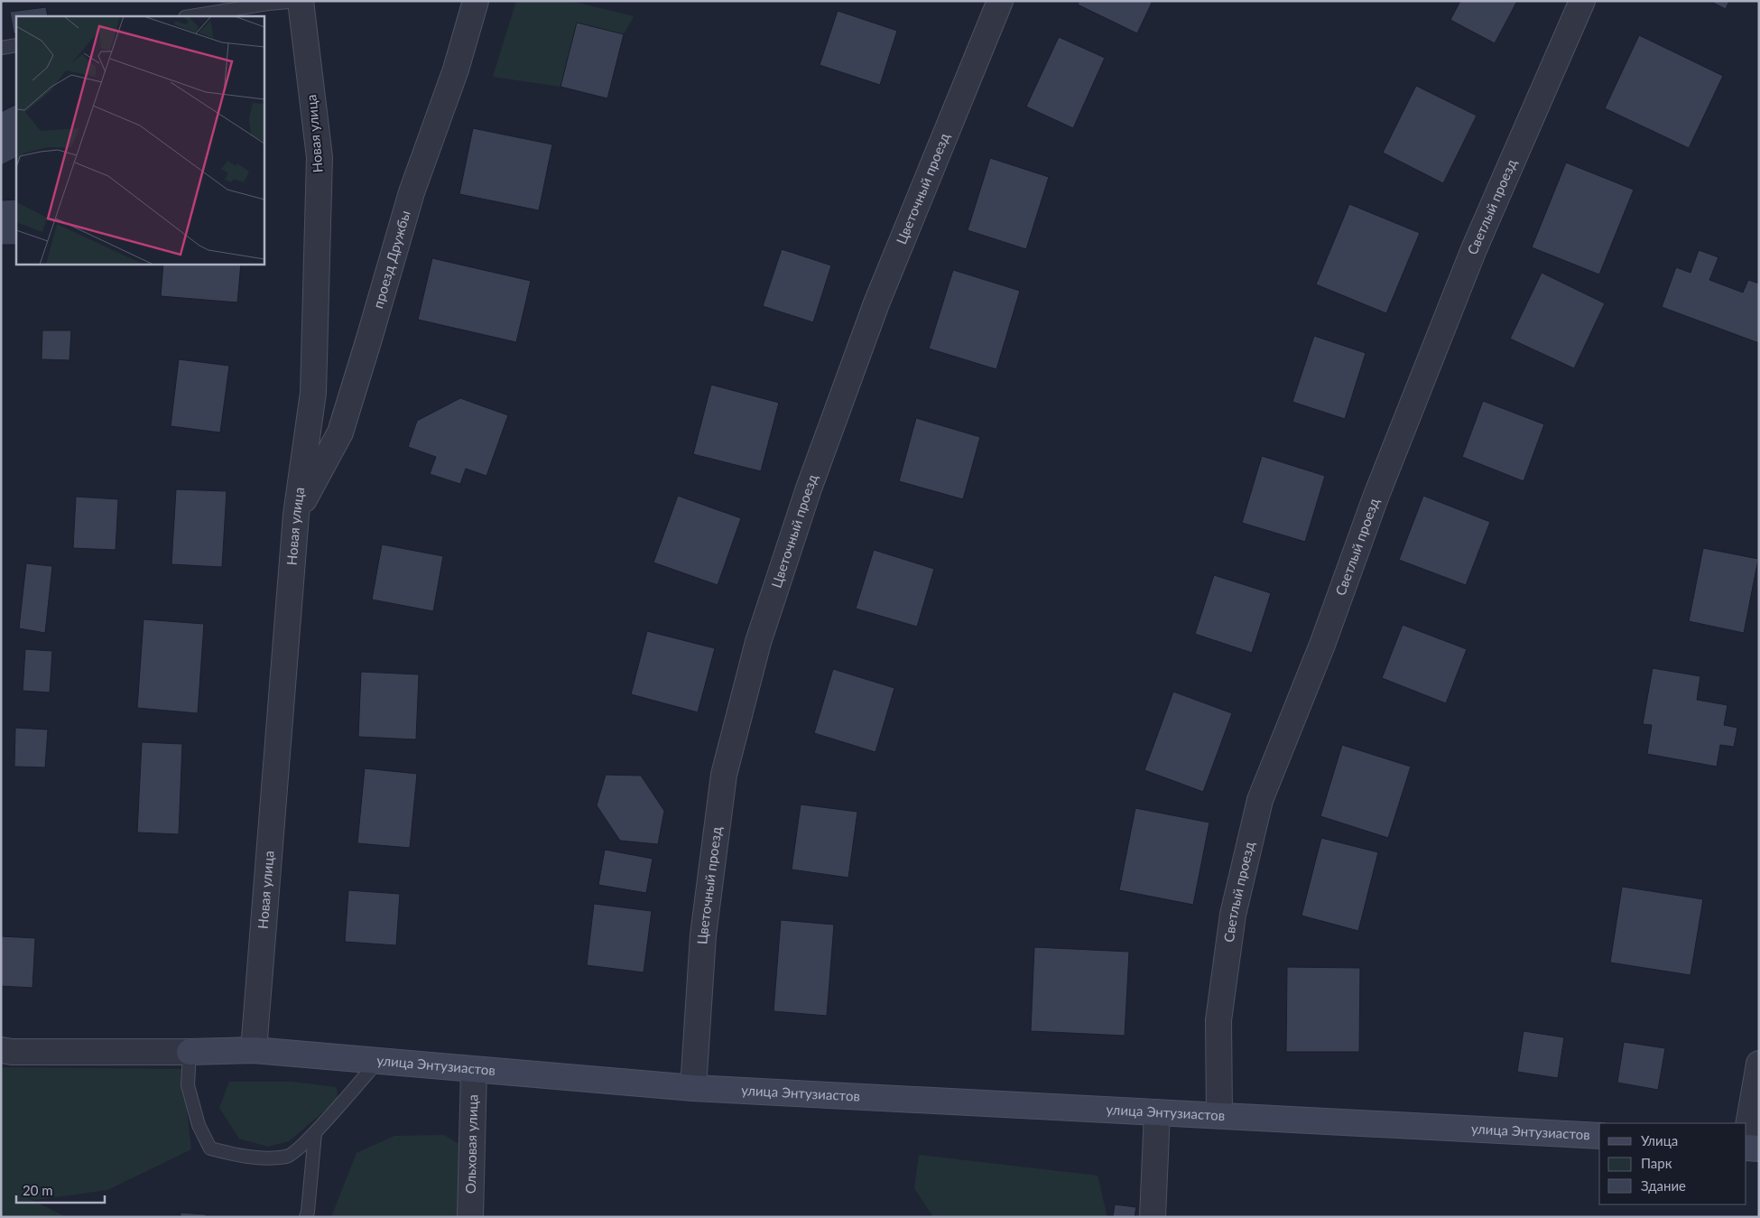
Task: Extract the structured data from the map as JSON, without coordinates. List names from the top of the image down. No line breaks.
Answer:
{"streets":{"street":["Новая улица","Цветочный проезд","Светлый проезд","проезд Дружбы","улица Энтузиастов","Ольховая улица"]},"crossings":[["Новая улица","проезд Дружбы"],["Новая улица","улица Энтузиастов"],["Цветочный проезд","улица Энтузиастов"],["Светлый проезд","улица Энтузиастов"],["улица Энтузиастов","Ольховая улица"]],"legend":["Улица","Парк","Здание"],"scale_bar":"20 m"}
